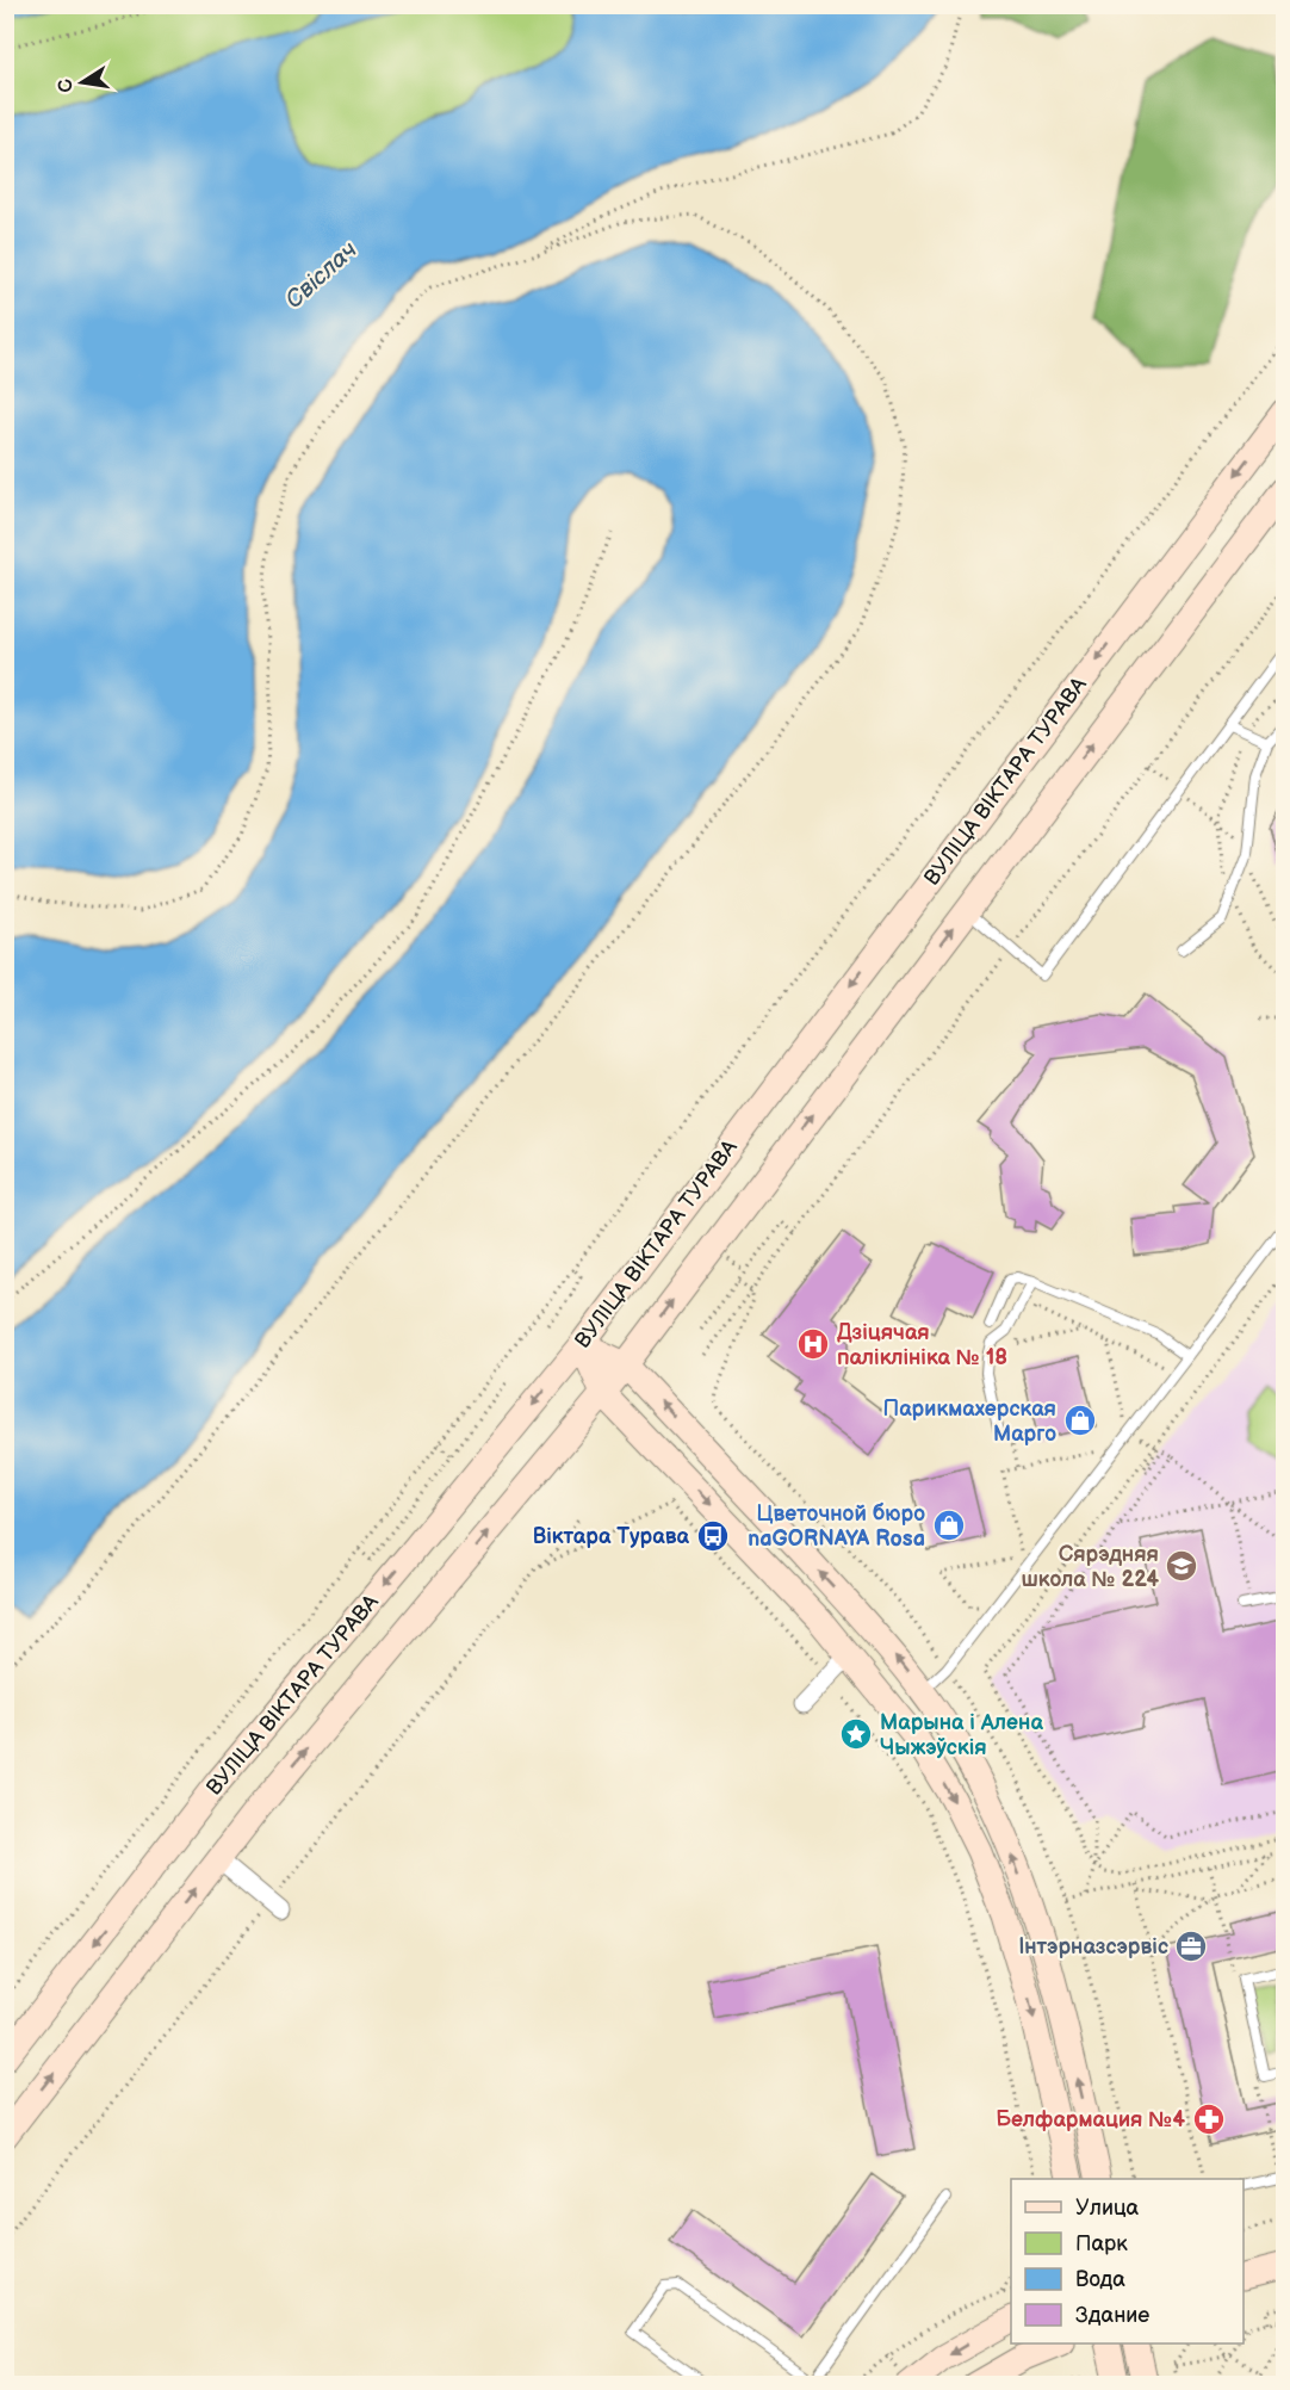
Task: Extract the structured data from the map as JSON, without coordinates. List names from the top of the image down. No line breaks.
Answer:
{"streets":{"main road":["ВУЛІЦА ВІКТАРА ТУРАВА"]},"water":["Свіслач"],"places":{"hospital":["Дзіцячая паліклініка № 18"],"shop":["Парикмахерская Марго","Цветочной бюро naGORNAYA Rosa"],"bus stop":["Віктара Турава"],"school or university":["Сярэдняя школа № 224"],"place":["Марына і Алена Чыжэўскія"],"office":["Інтэрназсэрвіс"],"pharmacy":["Белфармация №4"]},"legend":["Улица","Парк","Вода","Здание"],"north":"left"}
